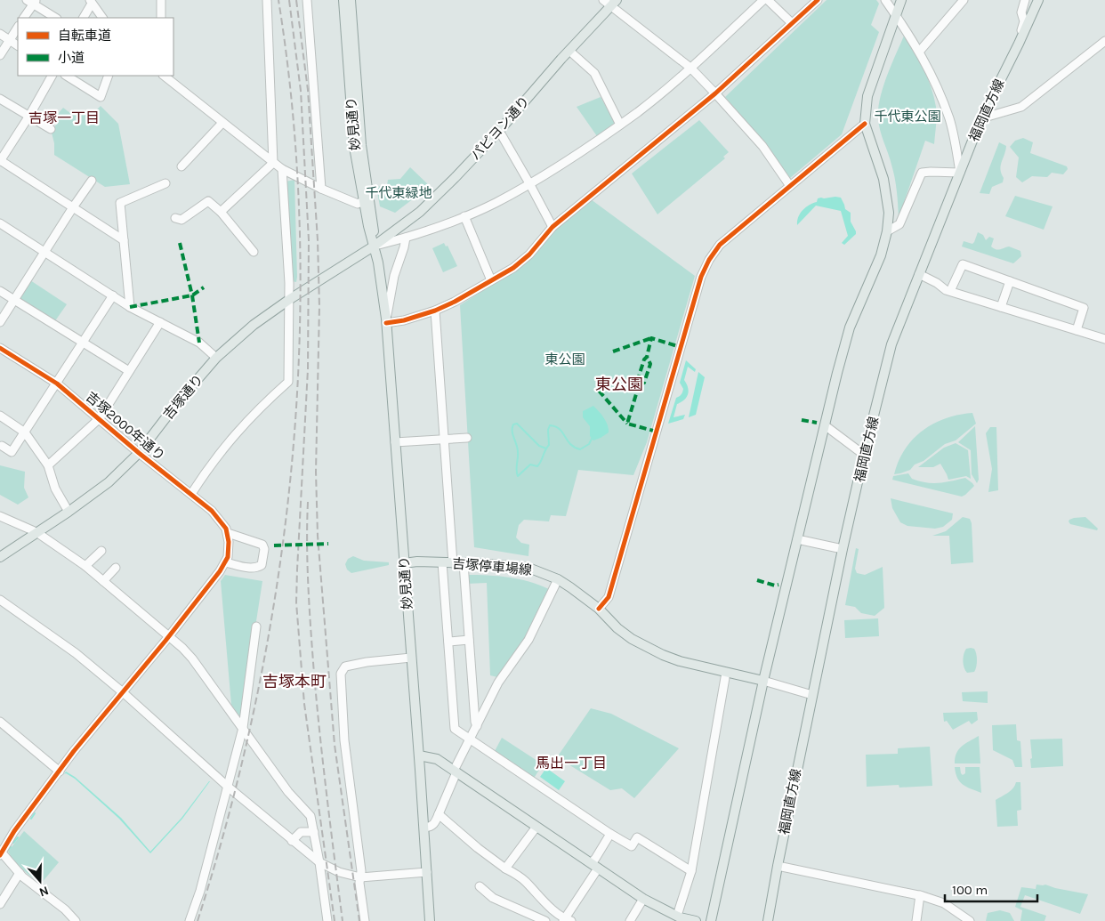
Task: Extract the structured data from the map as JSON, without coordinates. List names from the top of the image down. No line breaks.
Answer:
{"streets":{"main road":["福岡直方線","妙見通り","パピヨン通り","吉塚通り","吉塚停車場線"],"street":["吉塚2000年通り"]},"crossings":[["妙見通り","パピヨン通り"],["妙見通り","吉塚通り"],["妙見通り","吉塚停車場線"],["パピヨン通り","吉塚通り"],["吉塚通り","吉塚2000年通り"]],"districts":["吉塚一丁目","東公園","吉塚本町","馬出一丁目"],"parks":["千代東公園","千代東緑地","東公園"],"legend":["自転車道","小道"],"scale_bar":"100 m","north":"bottom"}
